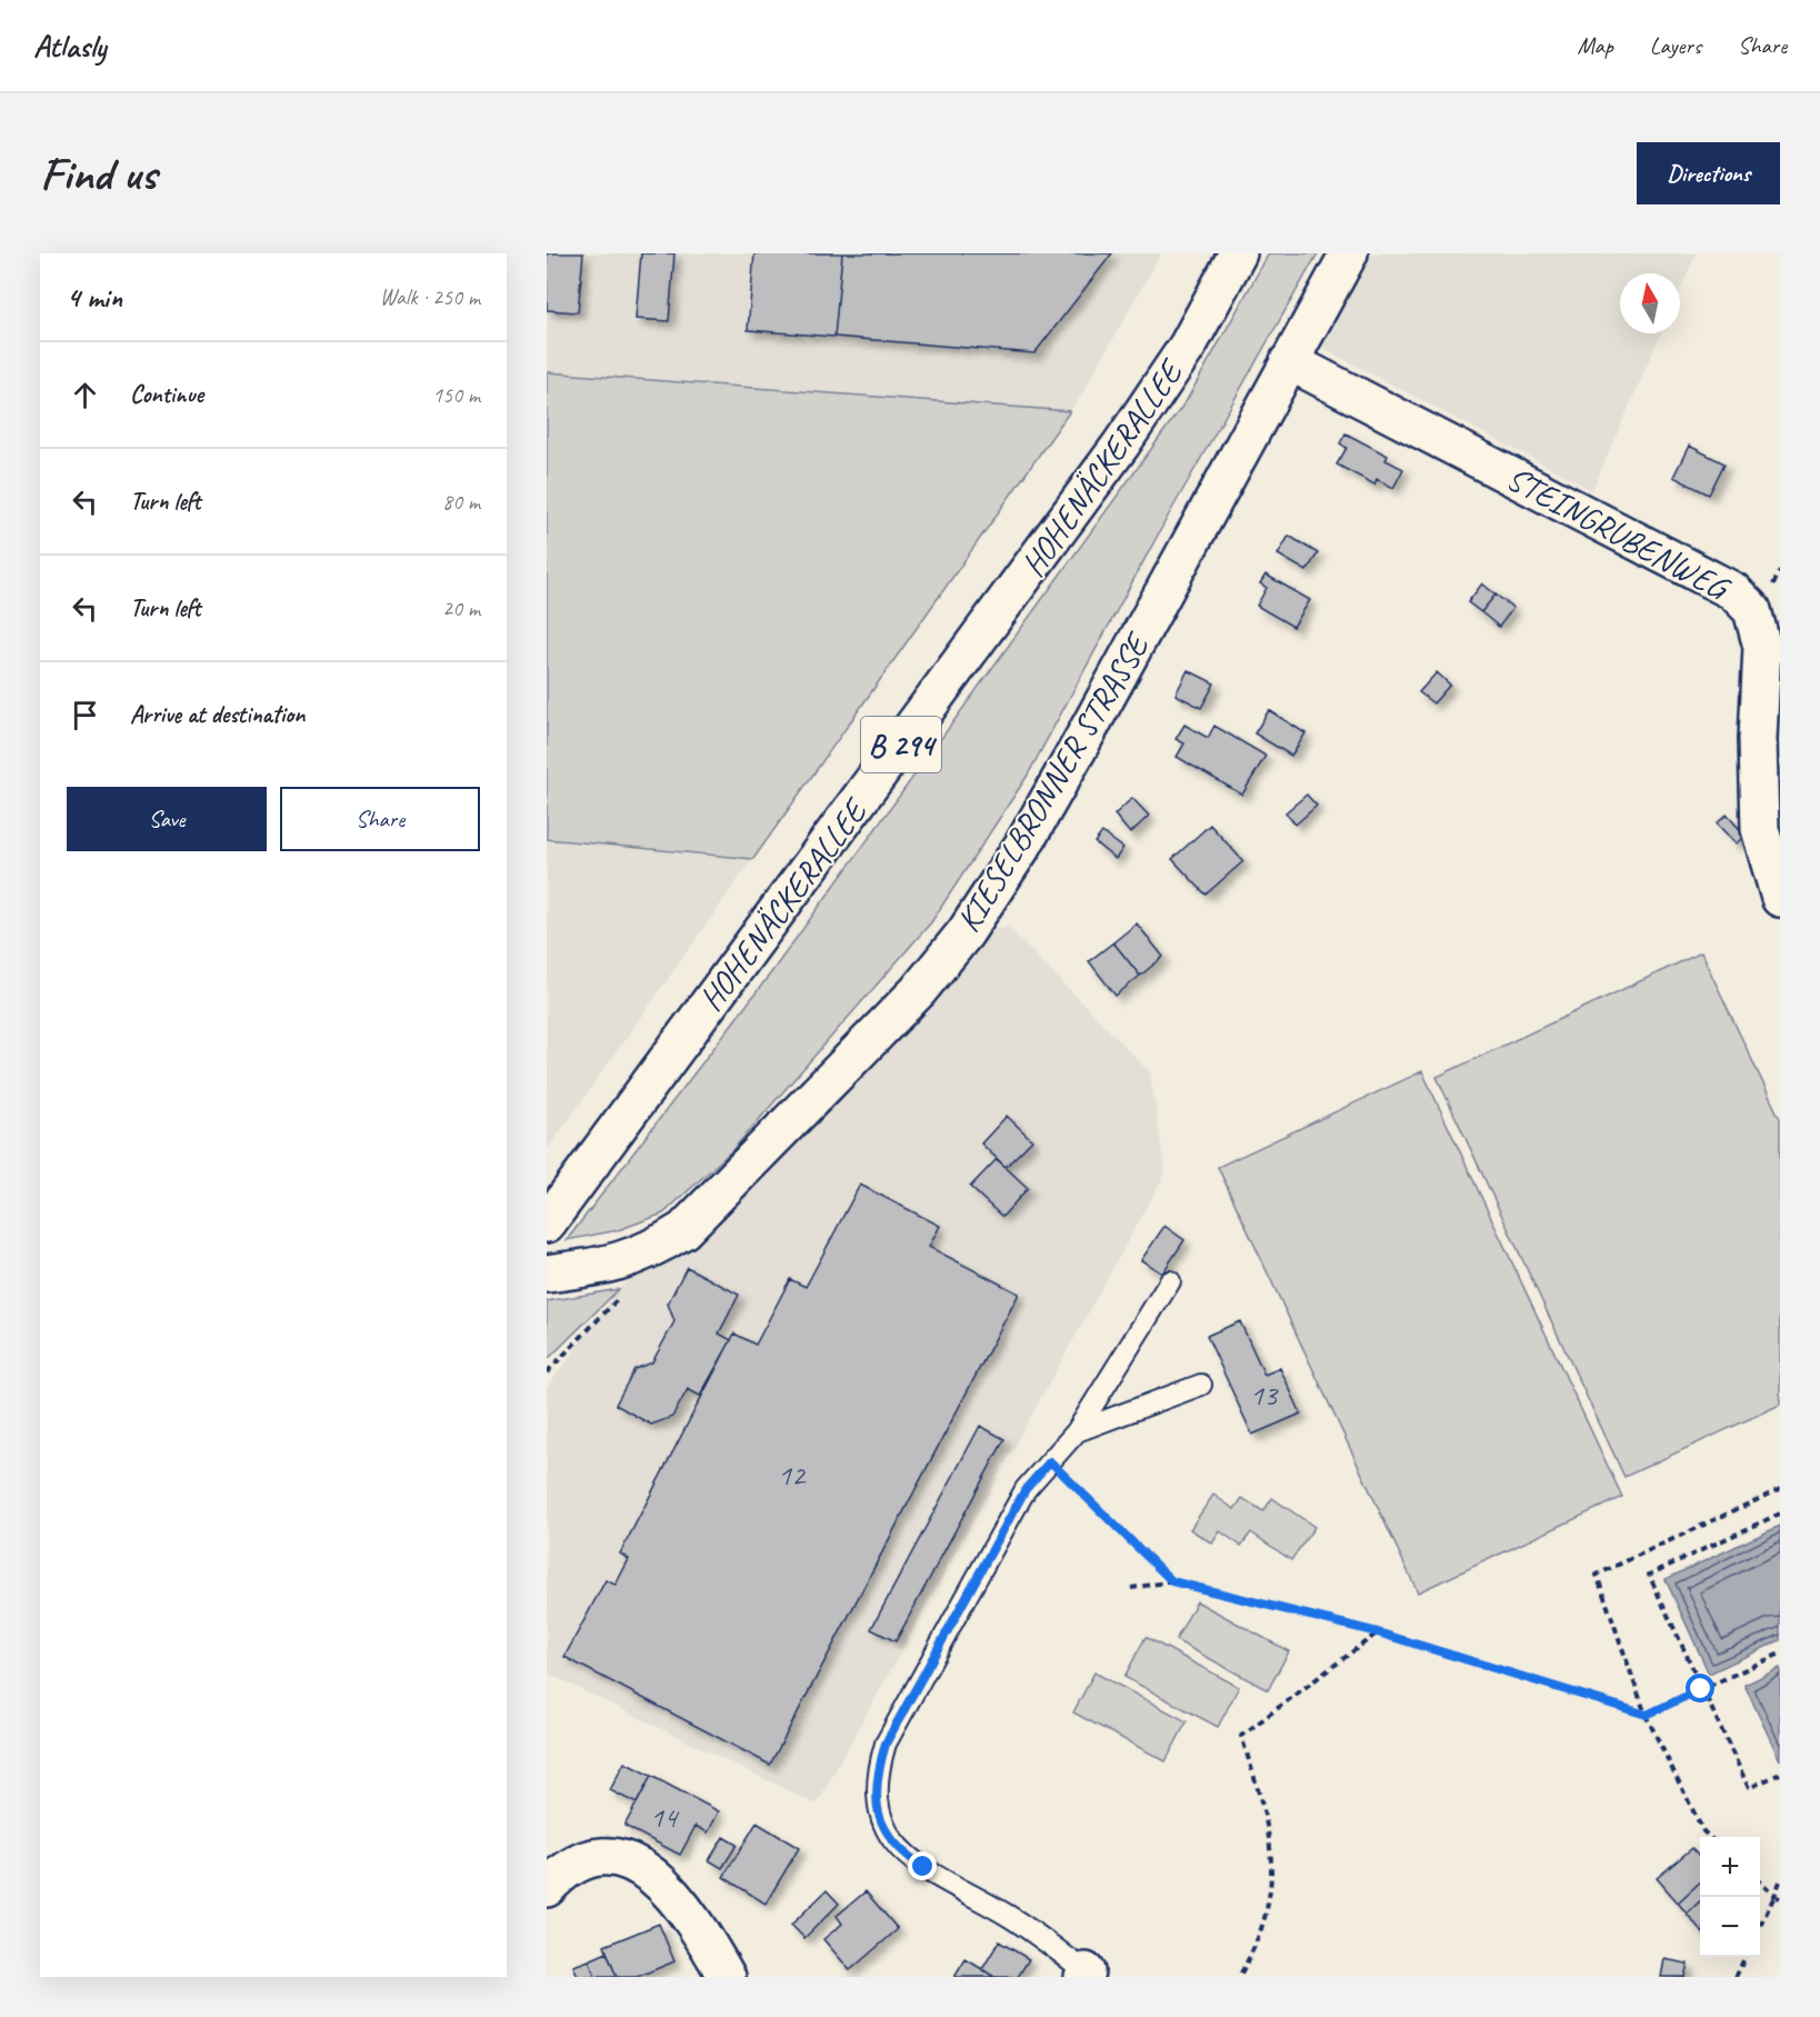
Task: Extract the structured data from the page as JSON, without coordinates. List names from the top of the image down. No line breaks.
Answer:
{"streets":{"street":["HOHENÄCKERALLEE","STEINGRUBENWEG","B 294","KIESELBRONNER STRASSE"]},"crossings":[["STEINGRUBENWEG","KIESELBRONNER STRASSE"]],"house_numbers":["13","12","14"],"north":"top","page":{"header":"Atlasly","nav":["Map","Layers","Share"],"buttons":["Directions",["Save","Share"]],"title":"Find us","heading":["4 min","Walk · 250 m"],"list":[["Continue","150 m"],["Turn left","80 m"],["Turn left","20 m"],"Arrive at destination"],"map_buttons":["+","−"]}}
